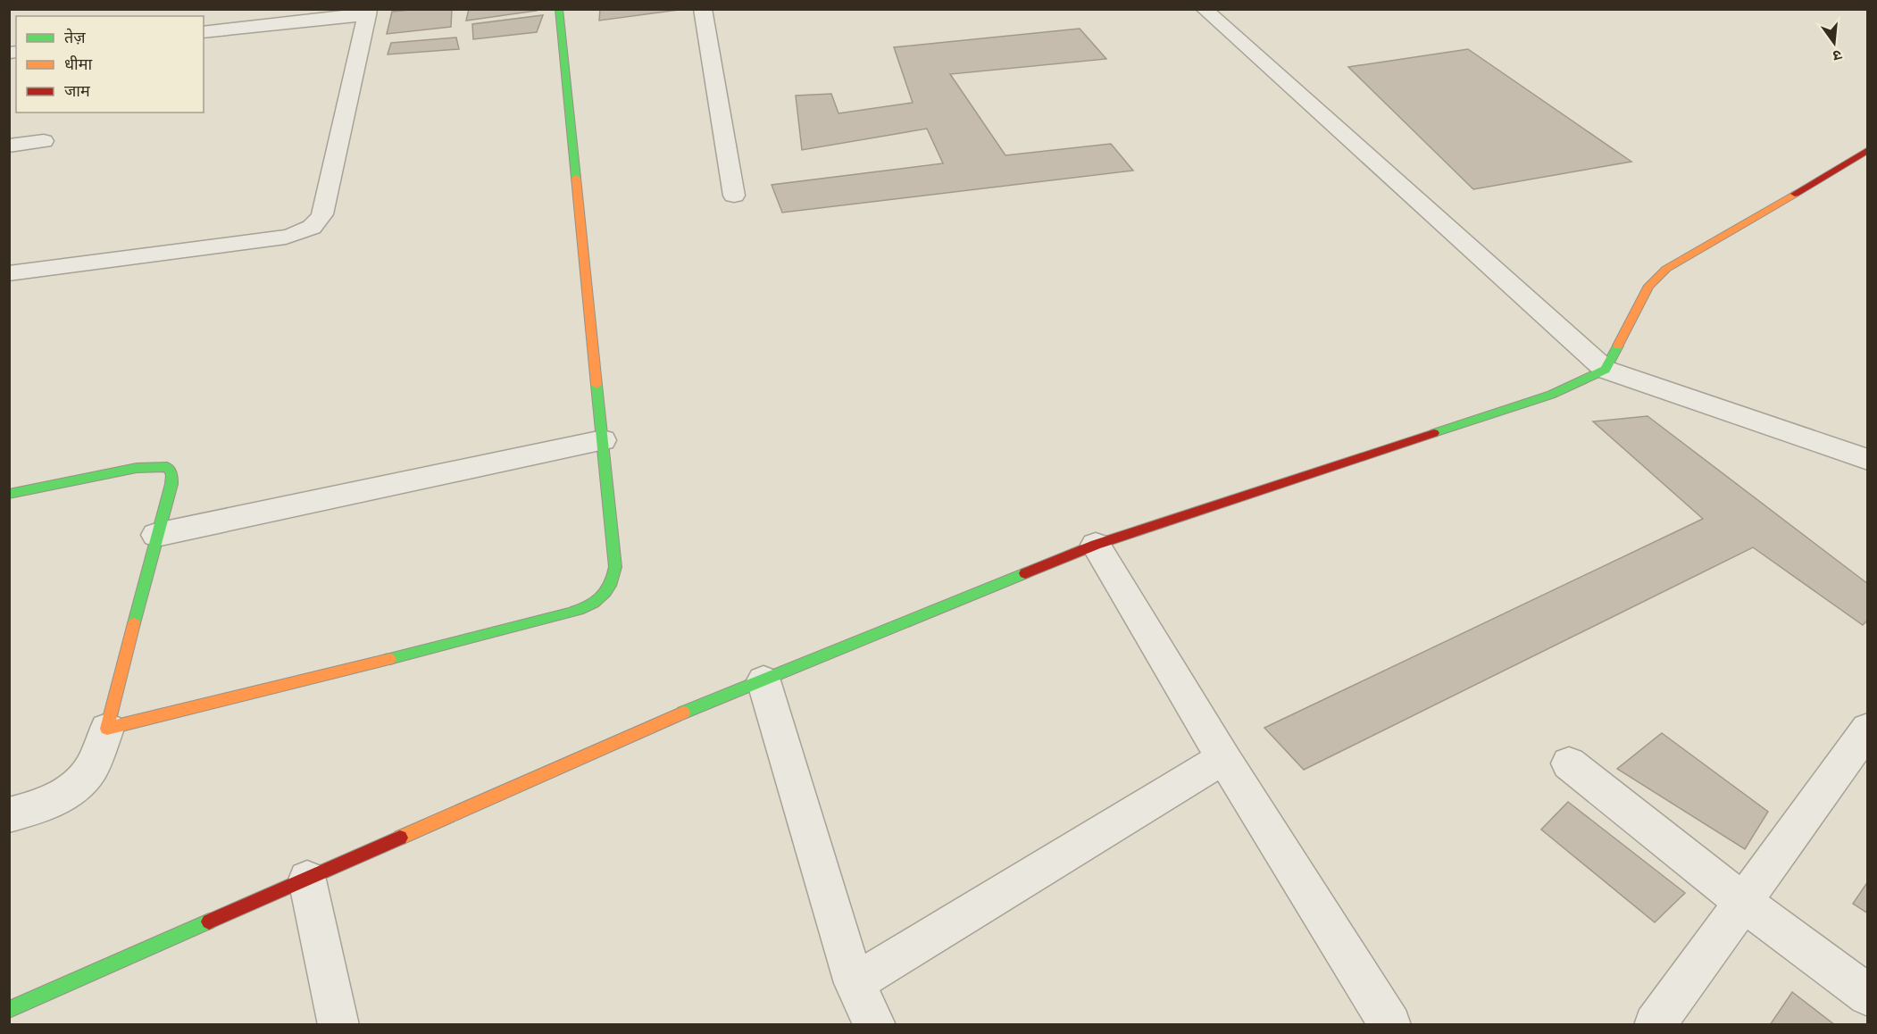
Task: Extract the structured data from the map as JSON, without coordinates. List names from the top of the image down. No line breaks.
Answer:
{"legend":["तेज़","धीमा","जाम"],"north":"bottom"}
